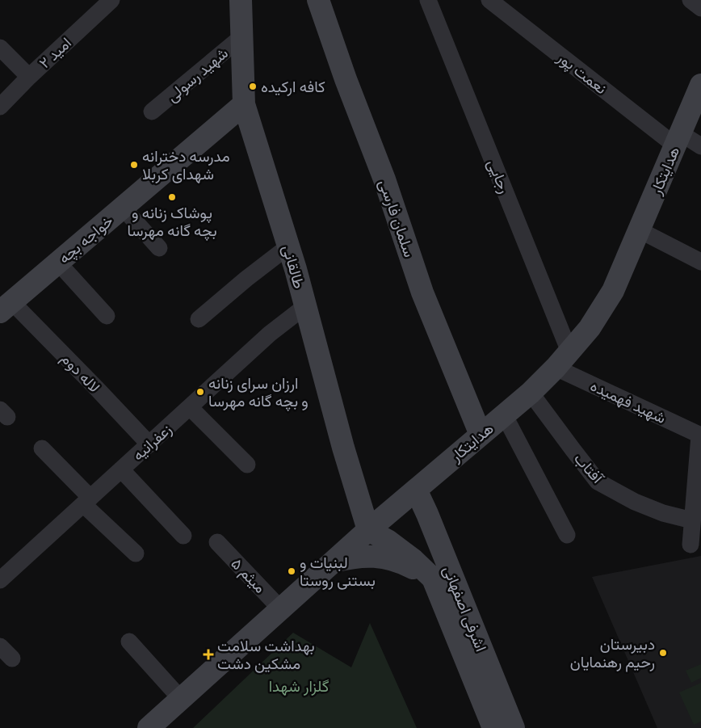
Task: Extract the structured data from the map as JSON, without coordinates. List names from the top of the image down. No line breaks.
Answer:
{"streets":{"main road":["هدایتکار","سلمان فارسی","خواجه بچه","طالقانی","اشرفی اصفهانی"],"street":["امید ۲","نعمت پور","شهید رسولی","رجایی","لاله دوم","شهید فهمیده","زعفرانیه","آفتاب","میثم ۵"]},"crossings":[["نعمت پور","هدایتکار"],["شهید رسولی","طالقانی"],["هدایتکار","رجایی"],["هدایتکار","سلمان فارسی"],["هدایتکار","طالقانی"],["هدایتکار","شهید فهمیده"],["هدایتکار","آفتاب"],["هدایتکار","میثم ۵"],["هدایتکار","اشرفی اصفهانی"],["رجایی","شهید فهمیده"],["خواجه بچه","طالقانی"],["خواجه بچه","لاله دوم"],["طالقانی","زعفرانیه"],["طالقانی","اشرفی اصفهانی"],["لاله دوم","زعفرانیه"]],"parks":["گلزار شهدا"],"places":{"other":["کافه ارکیده","مدرسه دخترانه شهدای کربلا","پوشاک زنانه و بچه گانه مهرسا","ارزان سرای زنانه و بچه گانه مهرسا","لبنیات و بستنی روستا","دبیرستان رحیم رهنمایان"],"health":["بهداشت سلامت مشکین دشت"]}}
